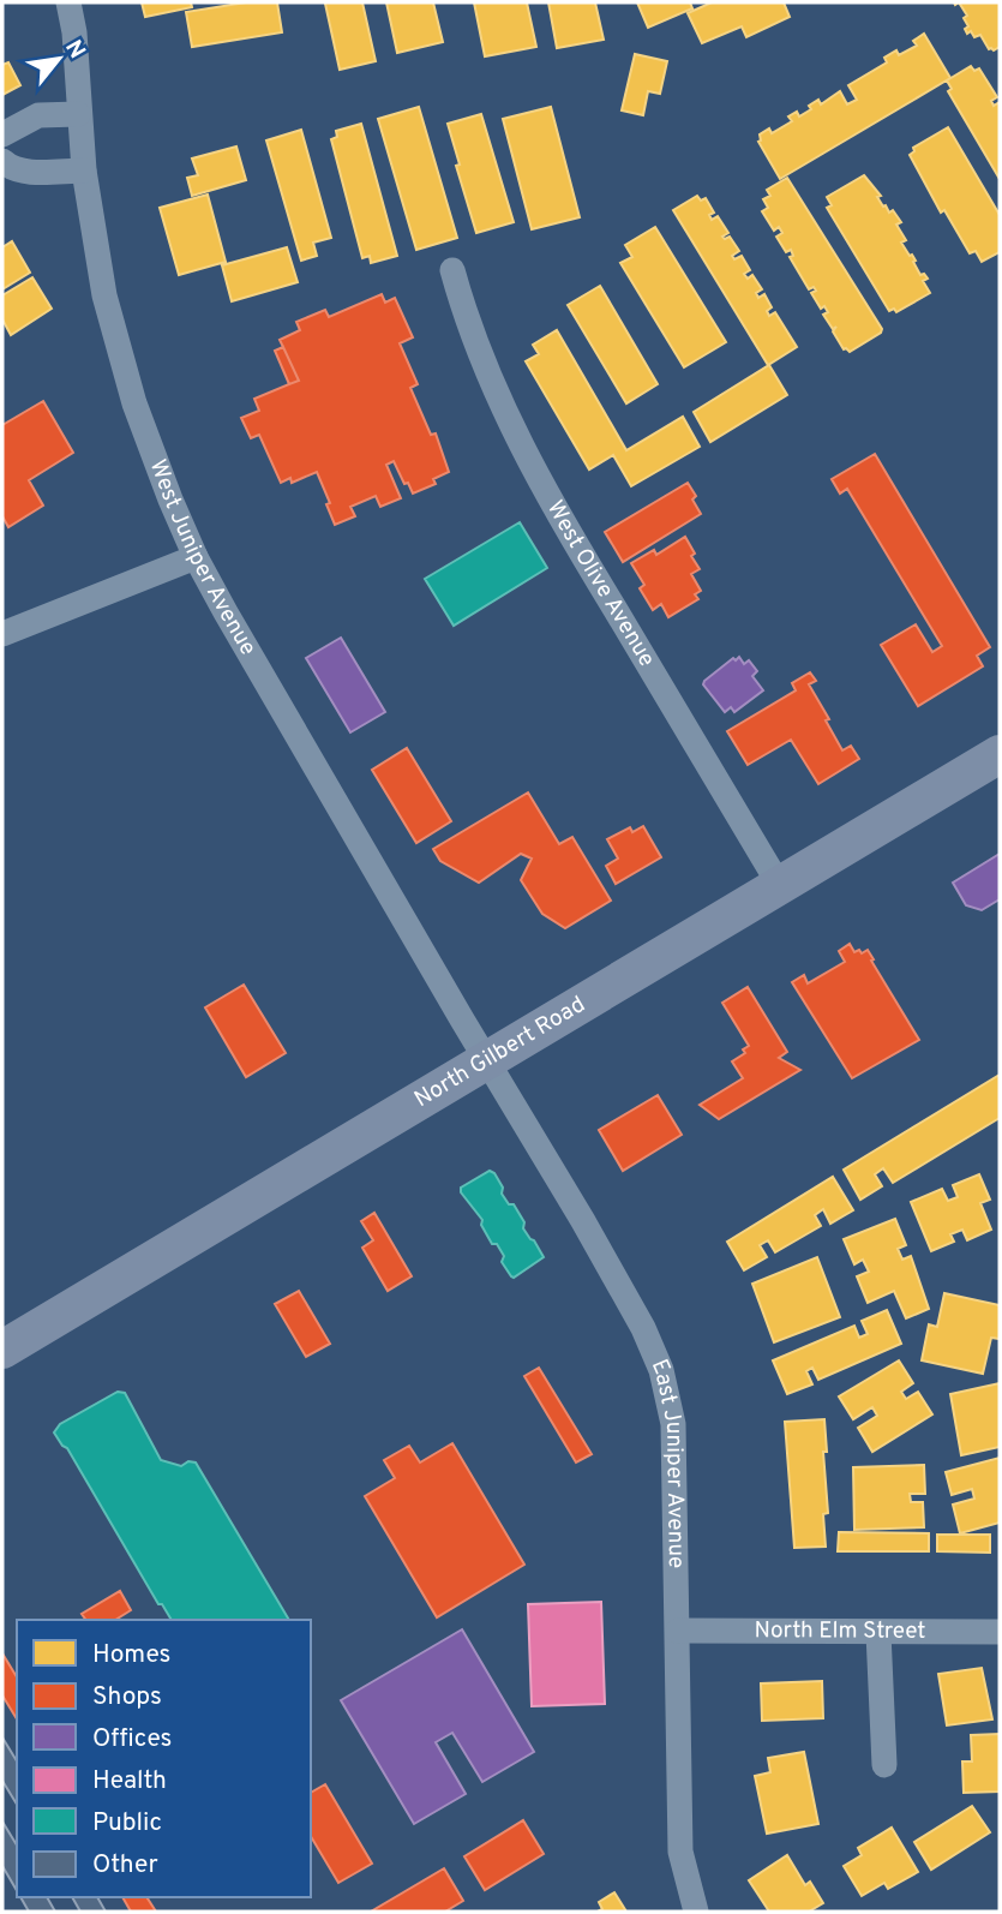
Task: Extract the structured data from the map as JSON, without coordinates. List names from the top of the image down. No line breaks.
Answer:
{"streets":{"main road":["North Gilbert Road"],"street":["West Juniper Avenue","West Olive Avenue","East Juniper Avenue","North Elm Street"]},"crossings":[["West Juniper Avenue","North Gilbert Road"],["West Juniper Avenue","East Juniper Avenue"],["West Olive Avenue","North Gilbert Road"],["North Gilbert Road","East Juniper Avenue"],["East Juniper Avenue","North Elm Street"]],"legend":["Homes","Shops","Offices","Health","Public","Other"],"north":"top right"}
